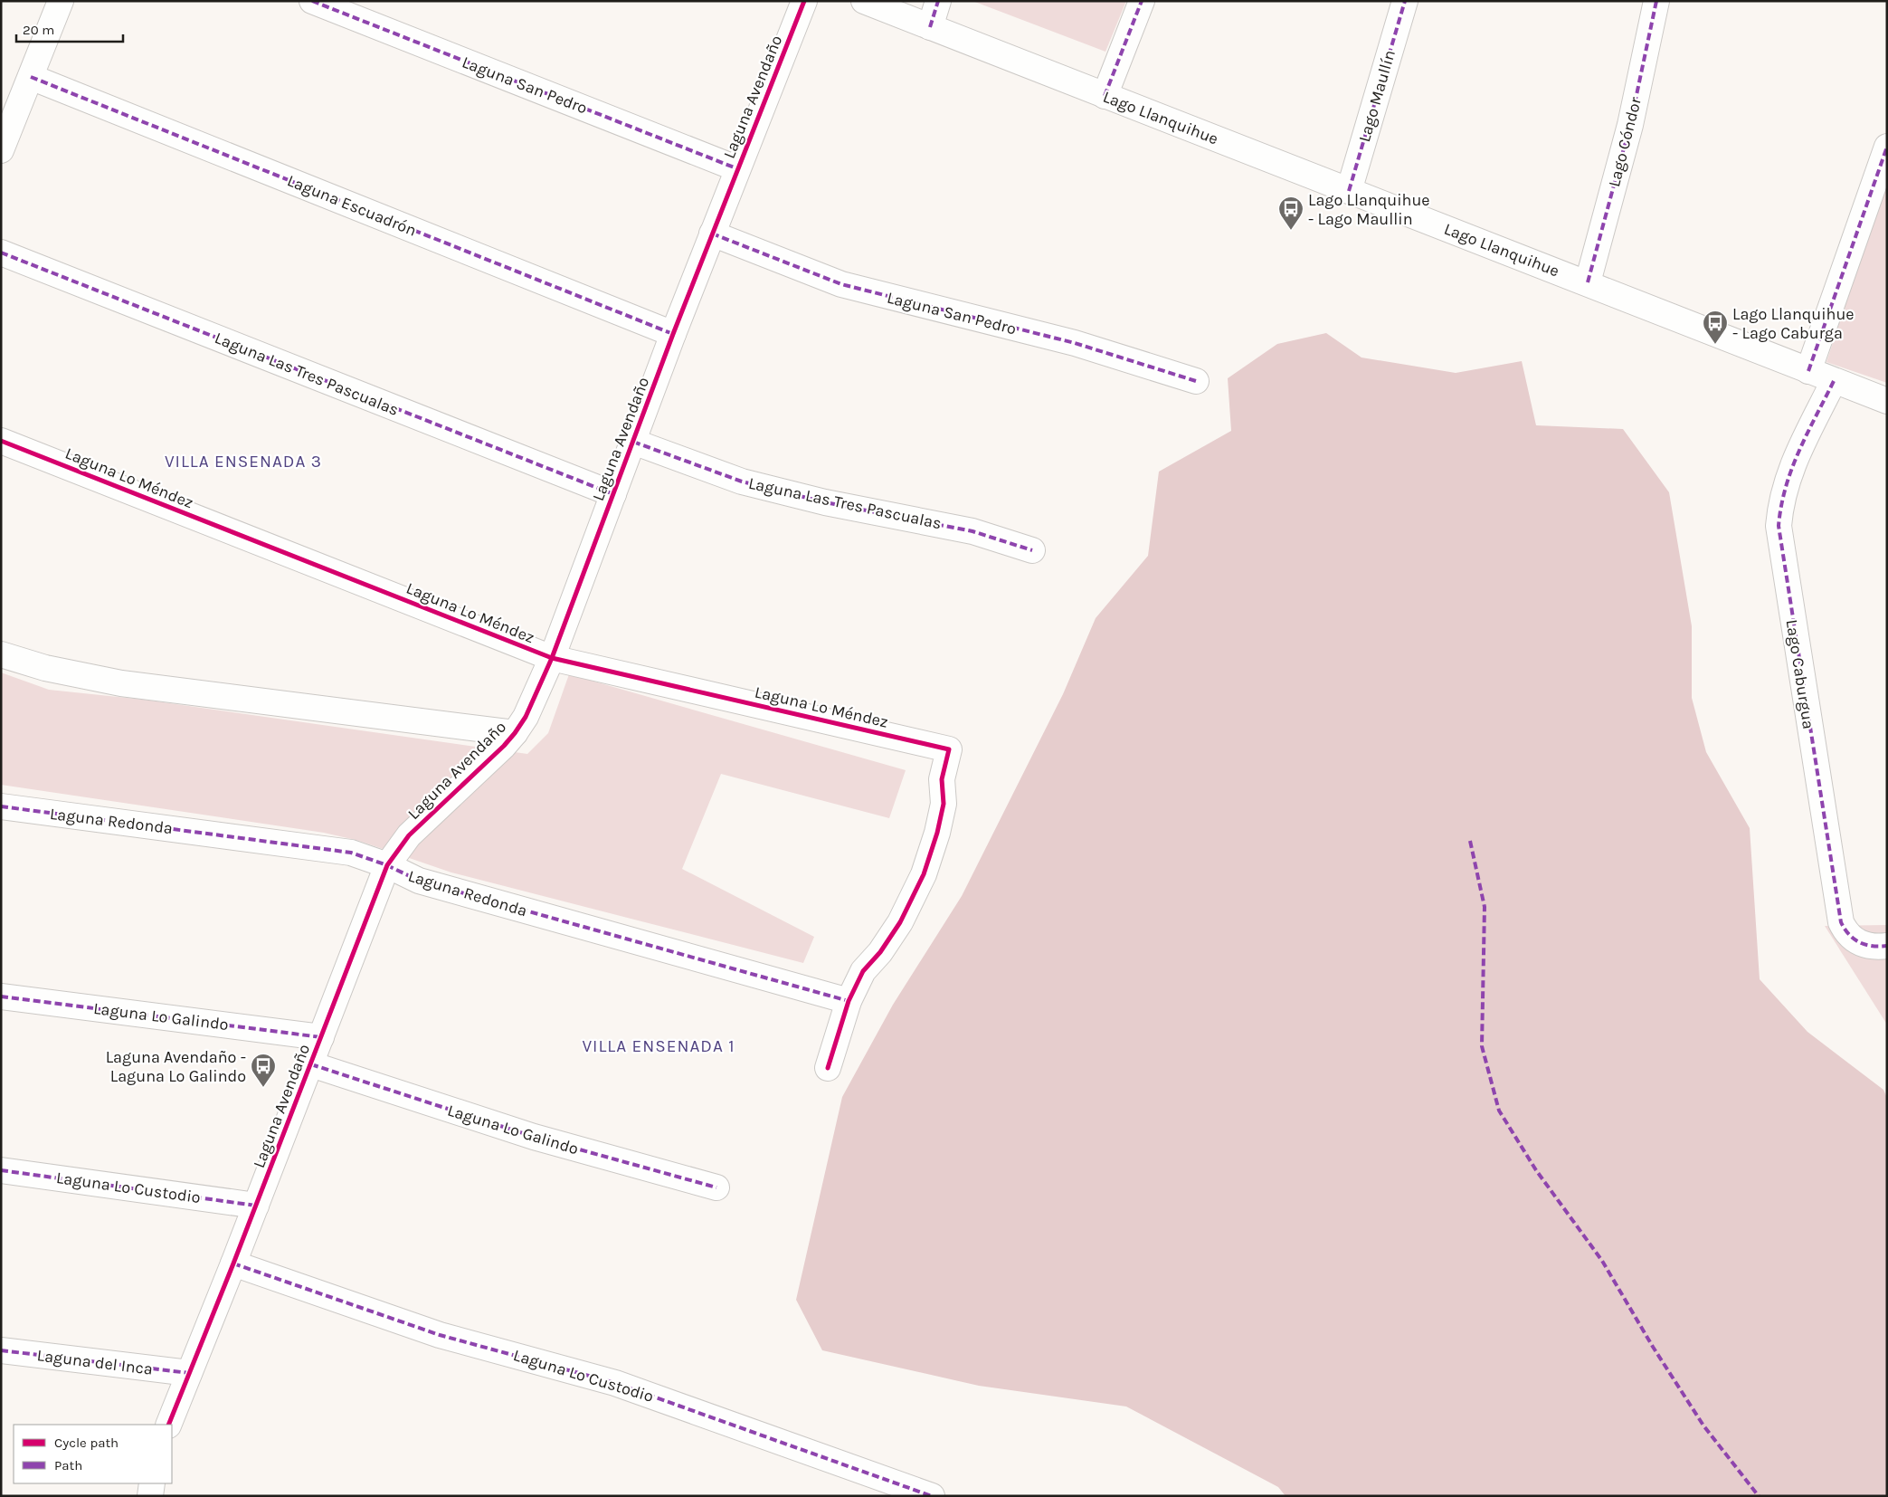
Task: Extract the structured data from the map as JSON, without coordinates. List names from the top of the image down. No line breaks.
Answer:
{"streets":{"street":["Laguna San Pedro","Lago Maullín","Laguna Avendaño","Lago Llanquihue","Lago Cóndor","Laguna Escuadrón","Laguna Las Tres Pascualas","Laguna Lo Méndez","Lago Caburgua","Laguna Redonda","Laguna Lo Galindo","Laguna Lo Custodio","Laguna del Inca"]},"crossings":[["Laguna San Pedro","Laguna Avendaño"],["Lago Maullín","Lago Llanquihue"],["Laguna Avendaño","Laguna Escuadrón"],["Laguna Avendaño","Laguna Las Tres Pascualas"],["Laguna Avendaño","Laguna Lo Méndez"],["Laguna Avendaño","Laguna Redonda"],["Laguna Avendaño","Laguna Lo Galindo"],["Laguna Avendaño","Laguna Lo Custodio"],["Laguna Avendaño","Laguna del Inca"],["Lago Llanquihue","Lago Cóndor"],["Lago Llanquihue","Lago Caburgua"],["Laguna Lo Méndez","Laguna Redonda"]],"districts":["VILLA ENSENADA 3","VILLA ENSENADA 1"],"places":{"bus stop":["Lago Llanquihue - Lago Maullin","Lago Llanquihue - Lago Caburga","Laguna Avendaño - Laguna Lo Galindo"]},"legend":["Cycle path","Path"],"scale_bar":"20 m"}
